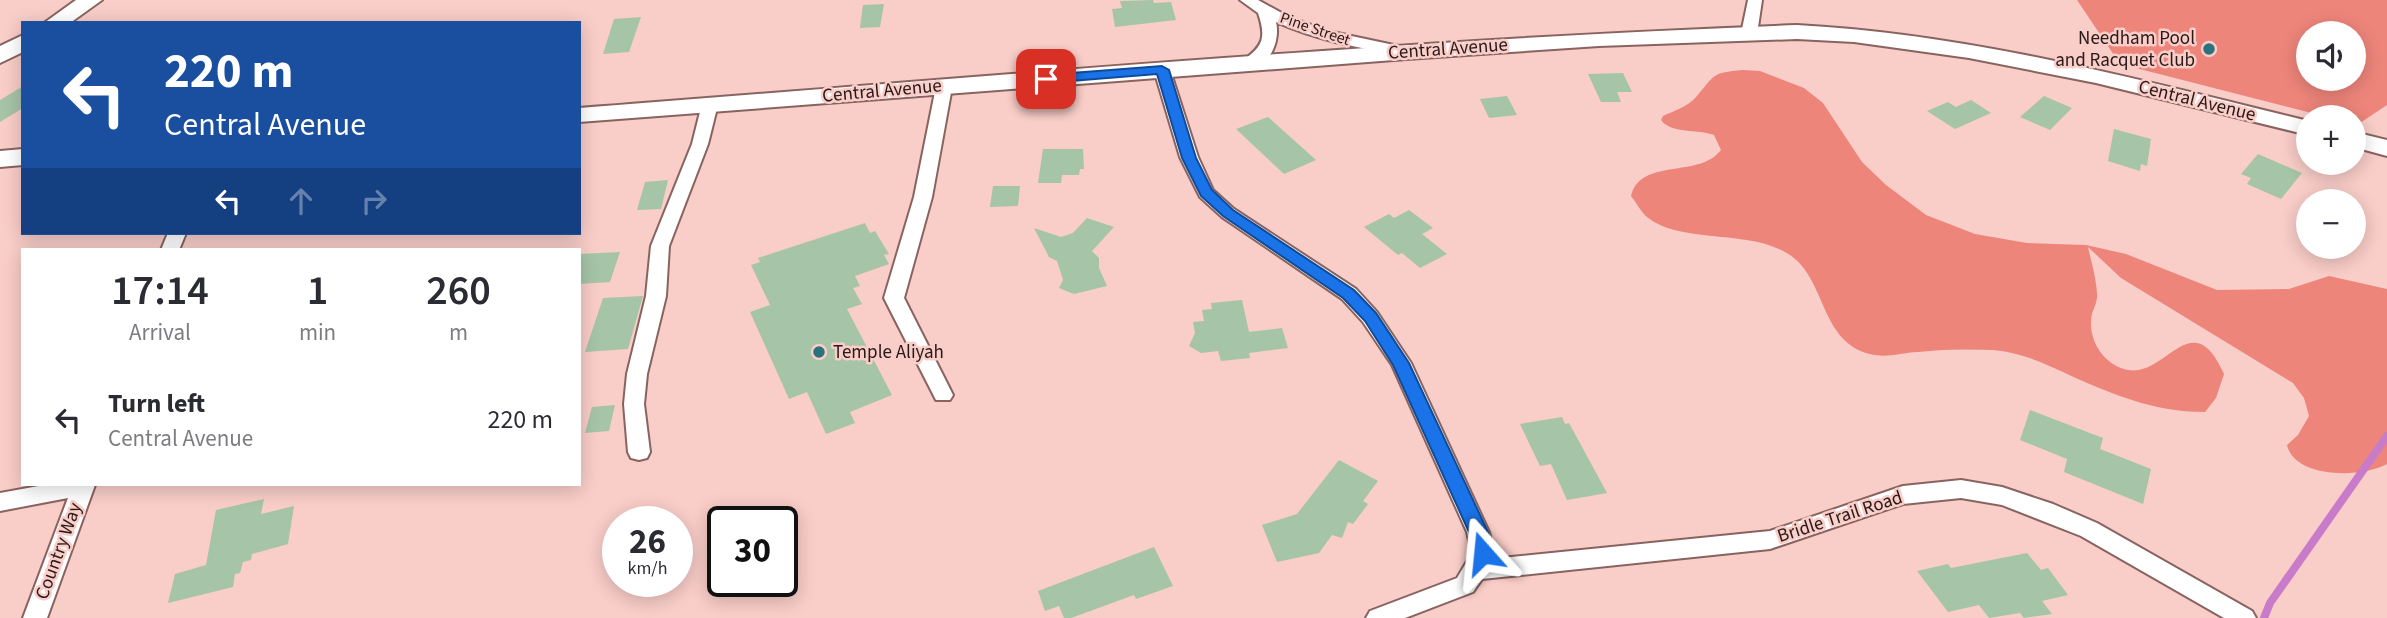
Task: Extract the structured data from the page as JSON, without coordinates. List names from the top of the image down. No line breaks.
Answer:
{"streets":{"main road":["Central Avenue"],"street":["Pine Street","Bridle Trail Road","Country Way"]},"crossings":[["Pine Street","Central Avenue"]],"places":["Needham Pool and Racquet Club","Temple Aliyah"],"page":{"map_buttons":["+","−"],"turn":["220 m","Central Avenue"],"eta":["17:14","Arrival","1","min","260","m"],"list":[{"name":"Turn left","note":"Central Avenue","value":"220 m"}],"speed":"26 km/h","limit":"30"}}
